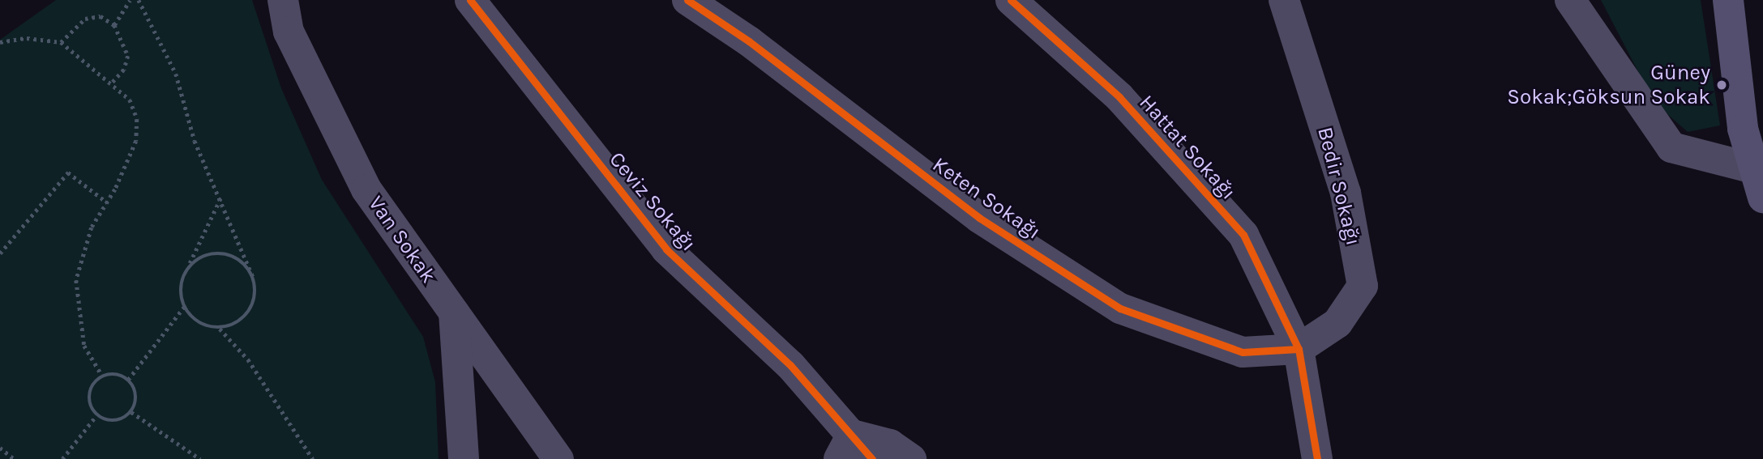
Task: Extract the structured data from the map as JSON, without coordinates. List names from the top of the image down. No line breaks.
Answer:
{"streets":{"street":["Hattat Sokağı","Bedir Sokağı","Keten Sokağı","Ceviz Sokağı","Van Sokak"]},"crossings":[["Hattat Sokağı","Bedir Sokağı"],["Hattat Sokağı","Keten Sokağı"],["Bedir Sokağı","Keten Sokağı"]],"places":["Güney Sokak;Göksun Sokak"]}
